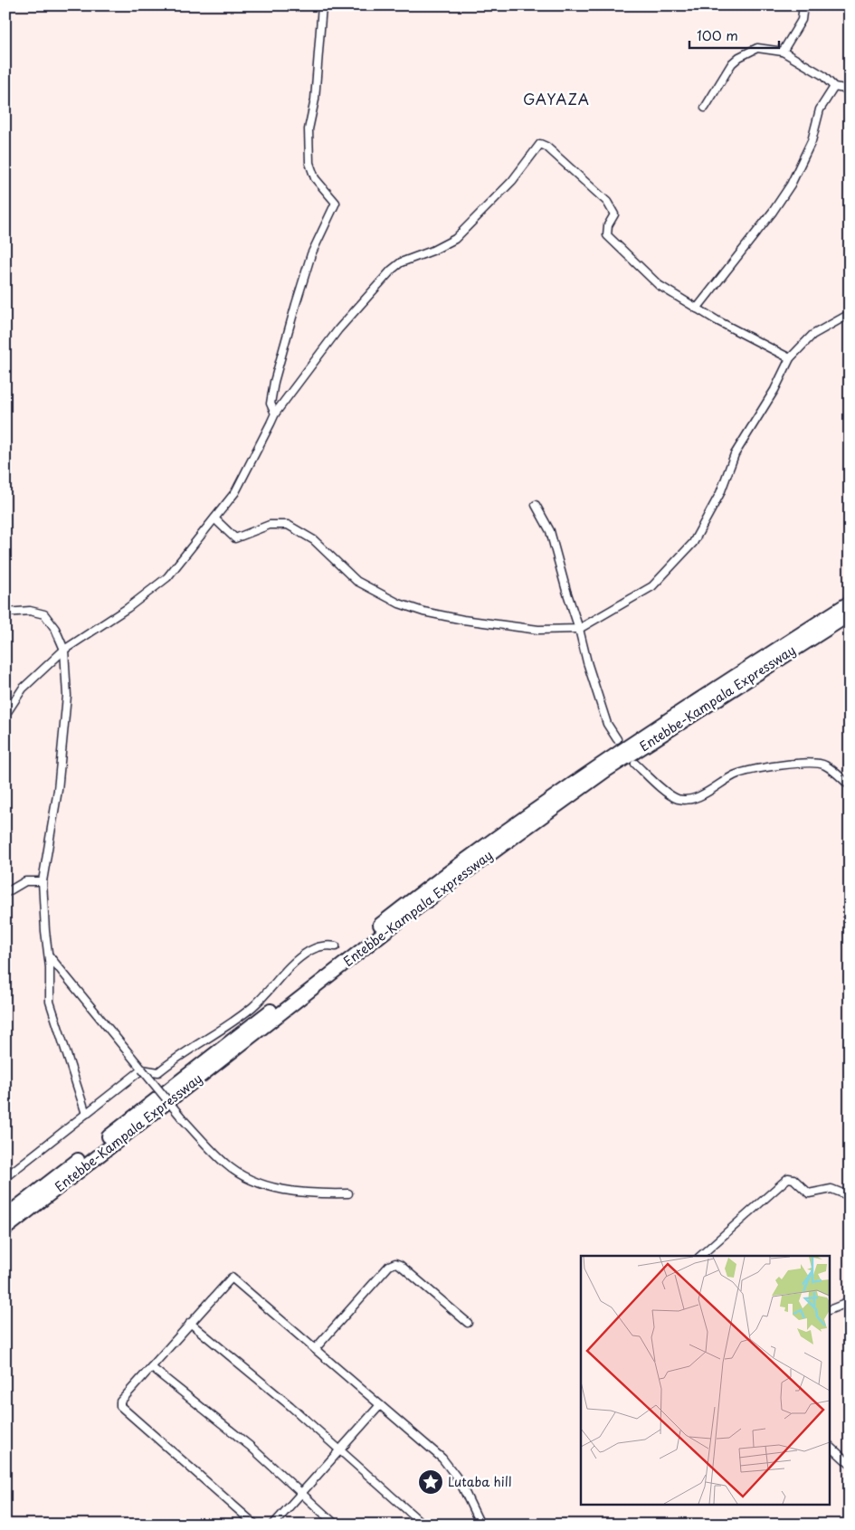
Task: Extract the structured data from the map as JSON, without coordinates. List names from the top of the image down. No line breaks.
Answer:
{"streets":{"highway":["Entebbe-Kampala Expressway"]},"districts":["GAYAZA"],"places":{"place":["Lutaba hill"]},"scale_bar":"100 m"}
